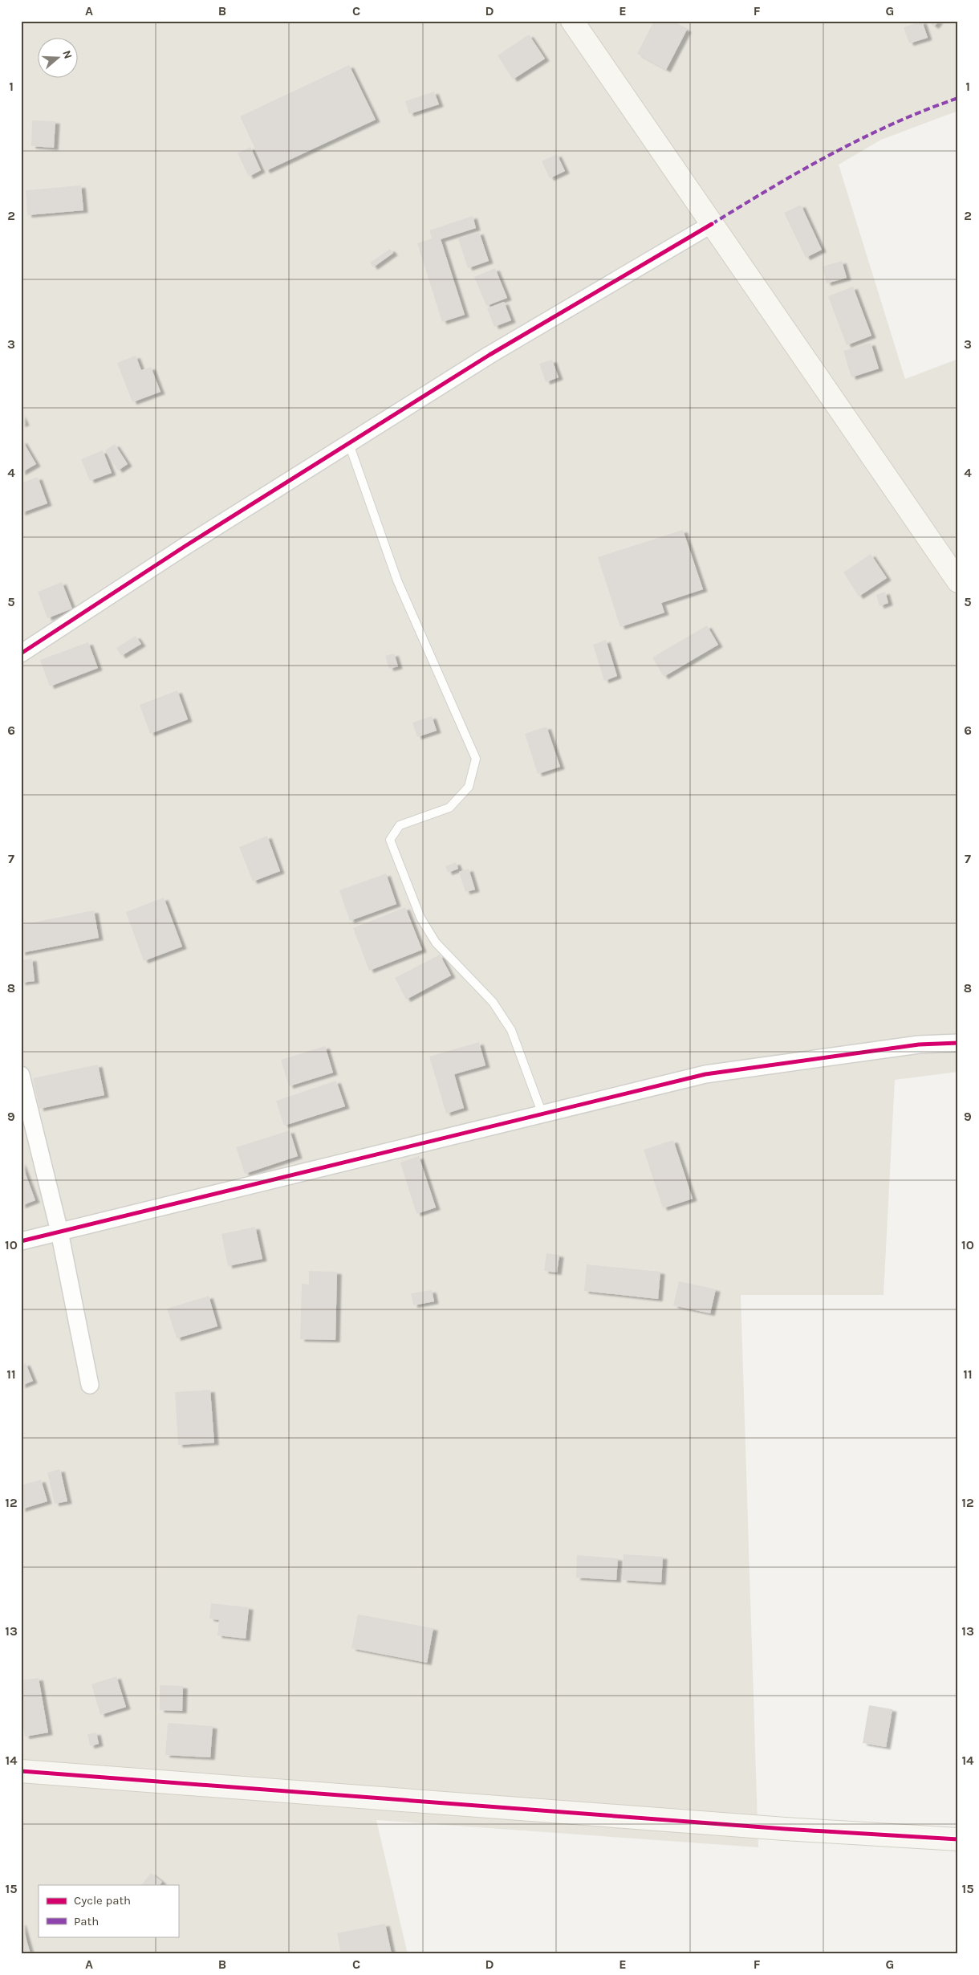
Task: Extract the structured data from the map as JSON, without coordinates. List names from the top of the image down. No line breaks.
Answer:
{"legend":["Cycle path","Path"],"north":"right","grid":{"columns":["A","B","C","D","E","F","G"],"rows":["1","2","3","4","5","6","7","8","9","10","11","12","13","14","15"]}}
